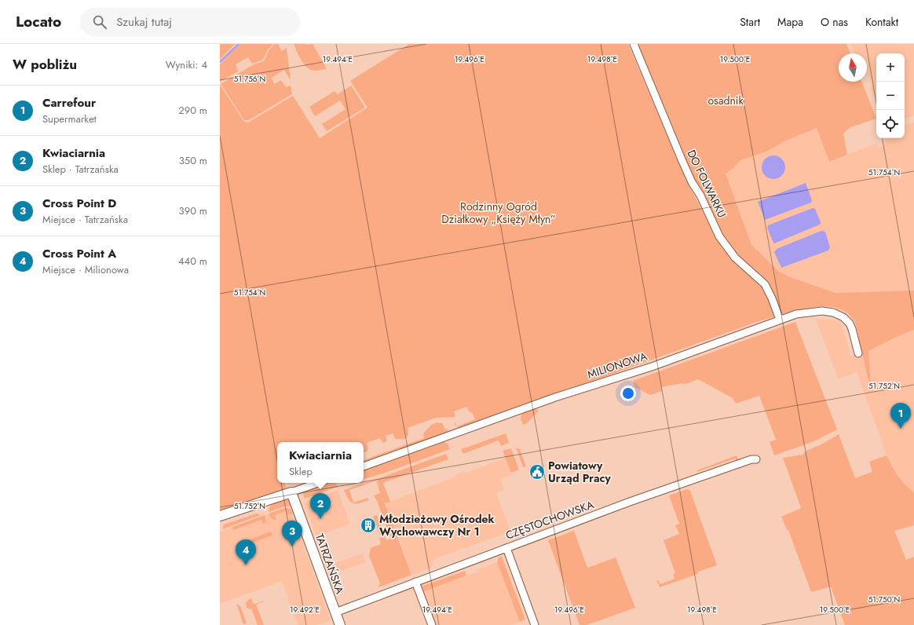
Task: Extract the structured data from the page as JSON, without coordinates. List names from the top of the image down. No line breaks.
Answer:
{"streets":{"street":["DO FOLWARKU","MILIONOWA","CZĘSTOCHOWSKA","TATRZAŃSKA"]},"crossings":[["DO FOLWARKU","MILIONOWA"],["CZĘSTOCHOWSKA","TATRZAŃSKA"]],"parks":["osadnik","Rodzinny Ogród Działkowy „Księży Młyn”"],"places":{"public building":["Powiatowy Urząd Pracy"],"building":["Młodzieżowy Ośrodek Wychowawczy Nr 1"]},"north":"top","page":{"header":"Locato","search":"Szukaj tutaj","nav":["Start","Mapa","O nas","Kontakt"],"heading":["W pobliżu","Wyniki: 4"],"map_buttons":["+","−"],"list":[{"mark":"1","name":"Carrefour","note":"Supermarket","value":"290 m"},{"mark":"2","name":"Kwiaciarnia","note":"Sklep · Tatrzańska","value":"350 m"},{"mark":"3","name":"Cross Point D","note":"Miejsce · Tatrzańska","value":"390 m"},{"mark":"4","name":"Cross Point A","note":"Miejsce · Milionowa","value":"440 m"}],"pins":["1","2","3","4"],"popup":["Kwiaciarnia","Sklep"]},"coordinates":["19.494°E","19.496°E","19.498°E","19.500°E","51.756°N","51.754°N","51.752°N","51.750°N","19.492°E"]}
